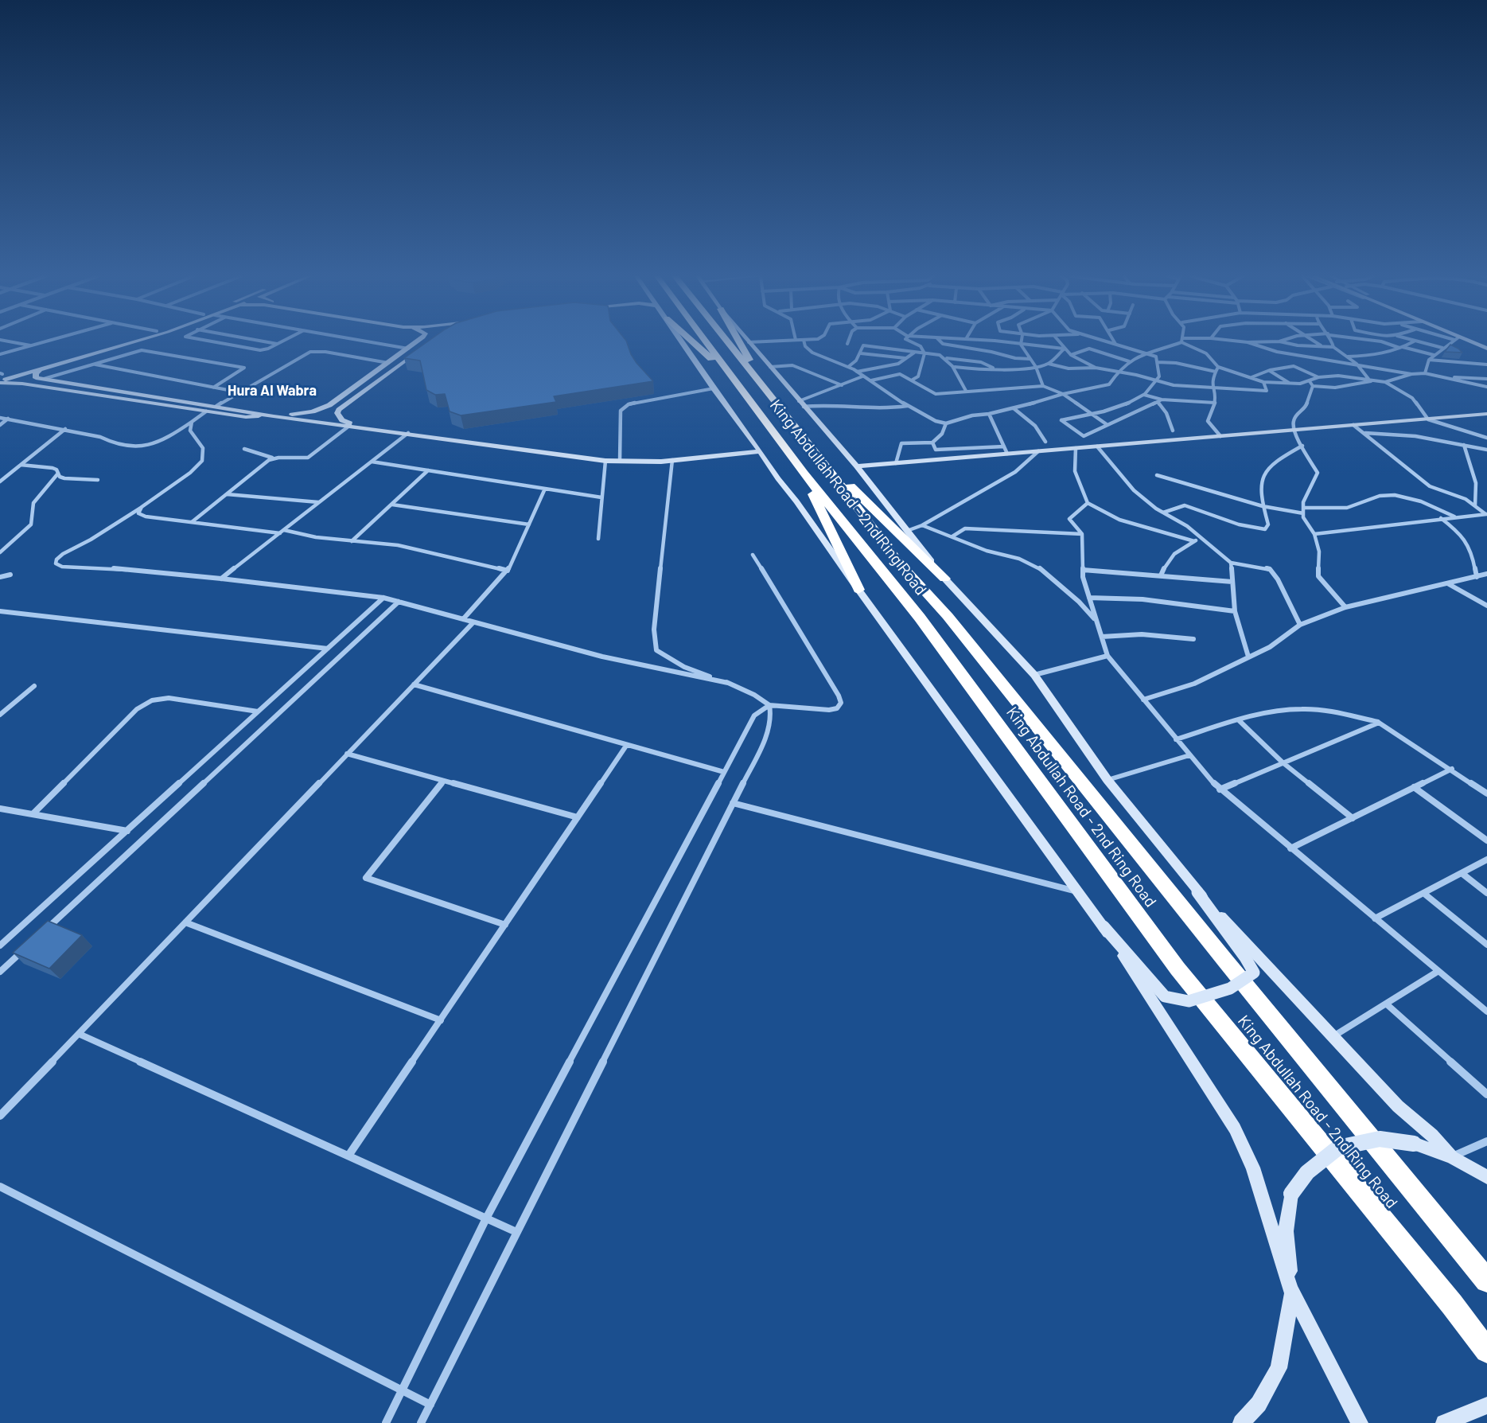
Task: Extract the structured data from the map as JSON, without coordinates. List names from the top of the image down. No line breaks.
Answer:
{"streets":{"highway":["King Abdullah Road - 2nd Ring Road"]},"districts":["Hura Al Wabra"]}
